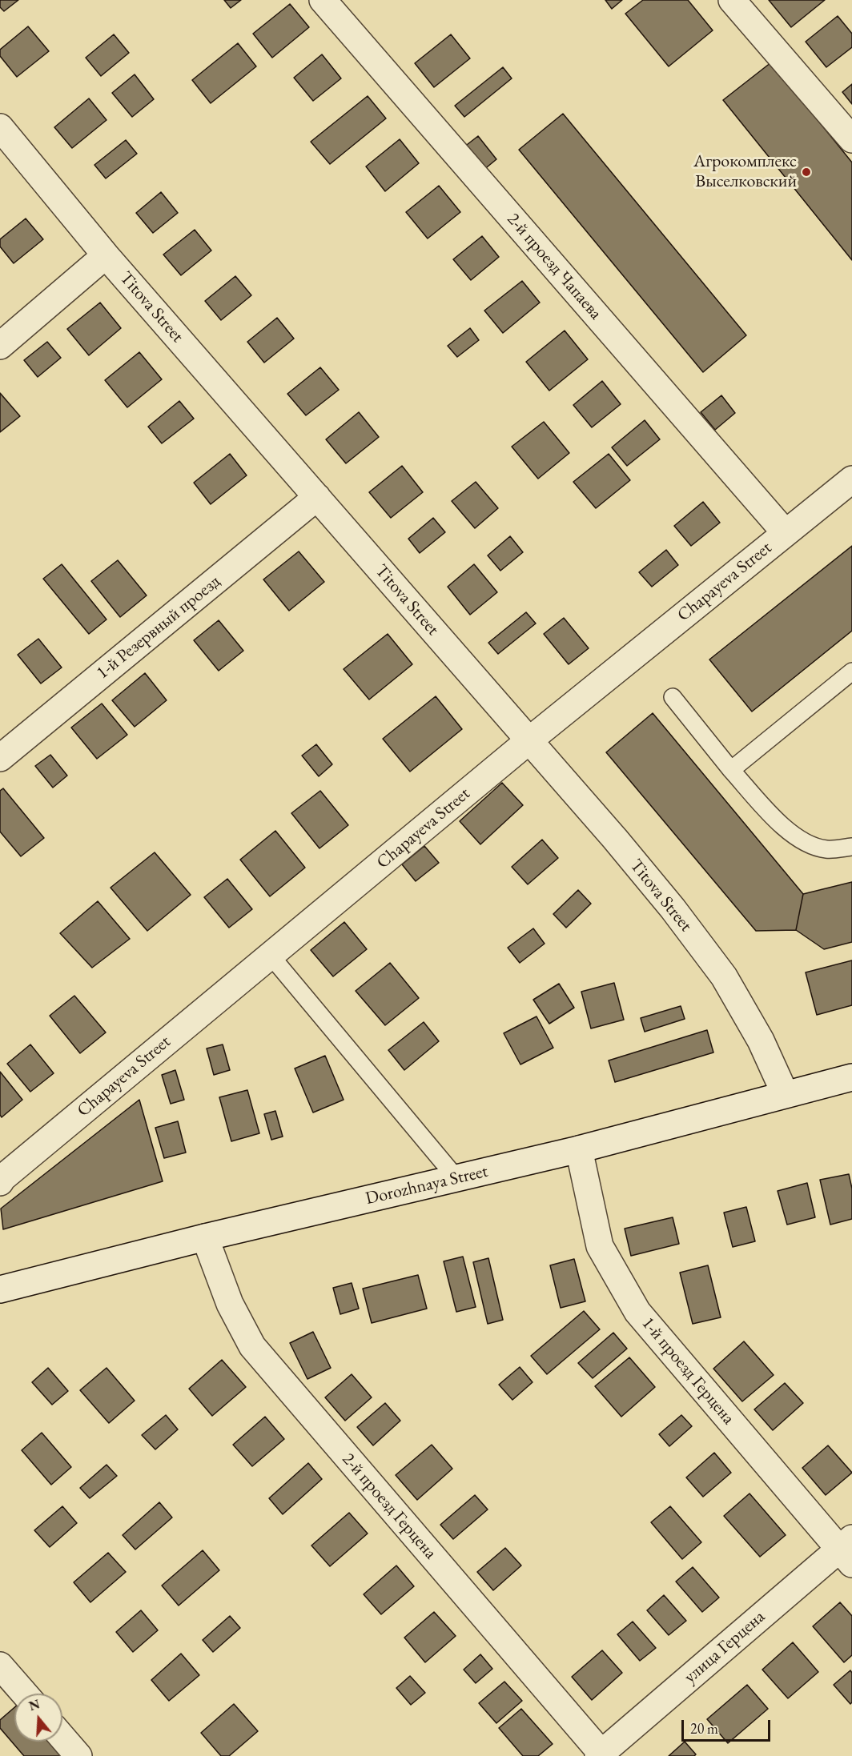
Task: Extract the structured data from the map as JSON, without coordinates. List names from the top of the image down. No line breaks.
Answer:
{"streets":{"street":["2-й проезд Чапаева","Titova Street","Chapayeva Street","1-й Резервный проезд","Dorozhnaya Street","1-й проезд Герцена","2-й проезд Герцена","улица Герцена"]},"crossings":[["2-й проезд Чапаева","Chapayeva Street"],["Titova Street","Chapayeva Street"],["Titova Street","1-й Резервный проезд"],["Titova Street","Dorozhnaya Street"],["Dorozhnaya Street","1-й проезд Герцена"],["Dorozhnaya Street","2-й проезд Герцена"],["1-й проезд Герцена","улица Герцена"],["2-й проезд Герцена","улица Герцена"]],"places":["Агрокомплекс Выселковский"],"scale_bar":"20 m","north":"top"}
